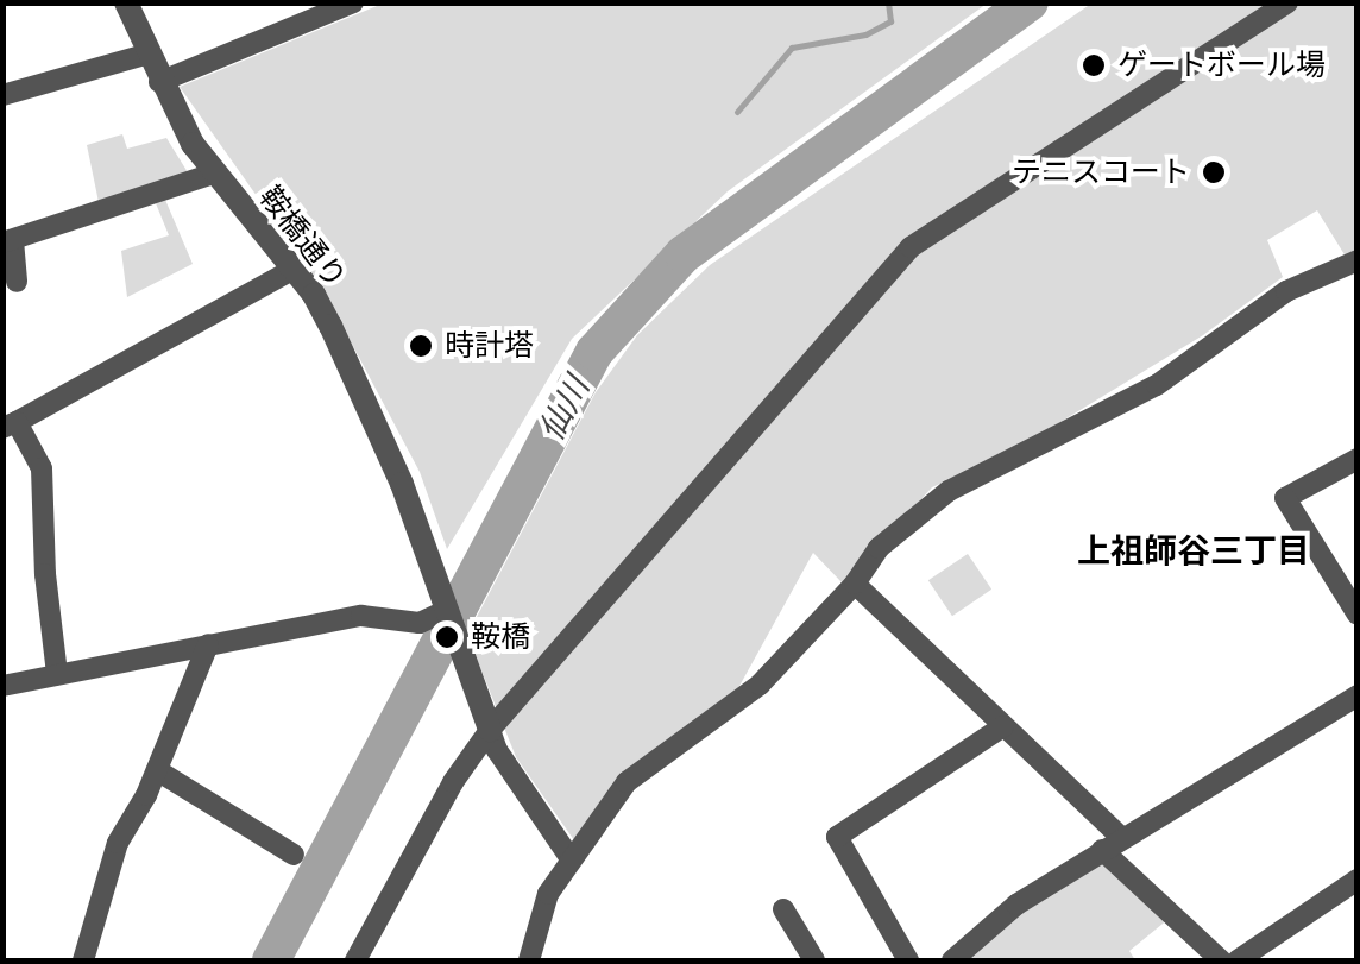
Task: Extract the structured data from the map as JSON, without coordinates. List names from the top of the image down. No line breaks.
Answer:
{"streets":{"street":["鞍橋通り"]},"districts":["上祖師谷三丁目"],"water":["仙川"],"places":["ゲートボール場","テニスコート","時計塔","鞍橋"]}
